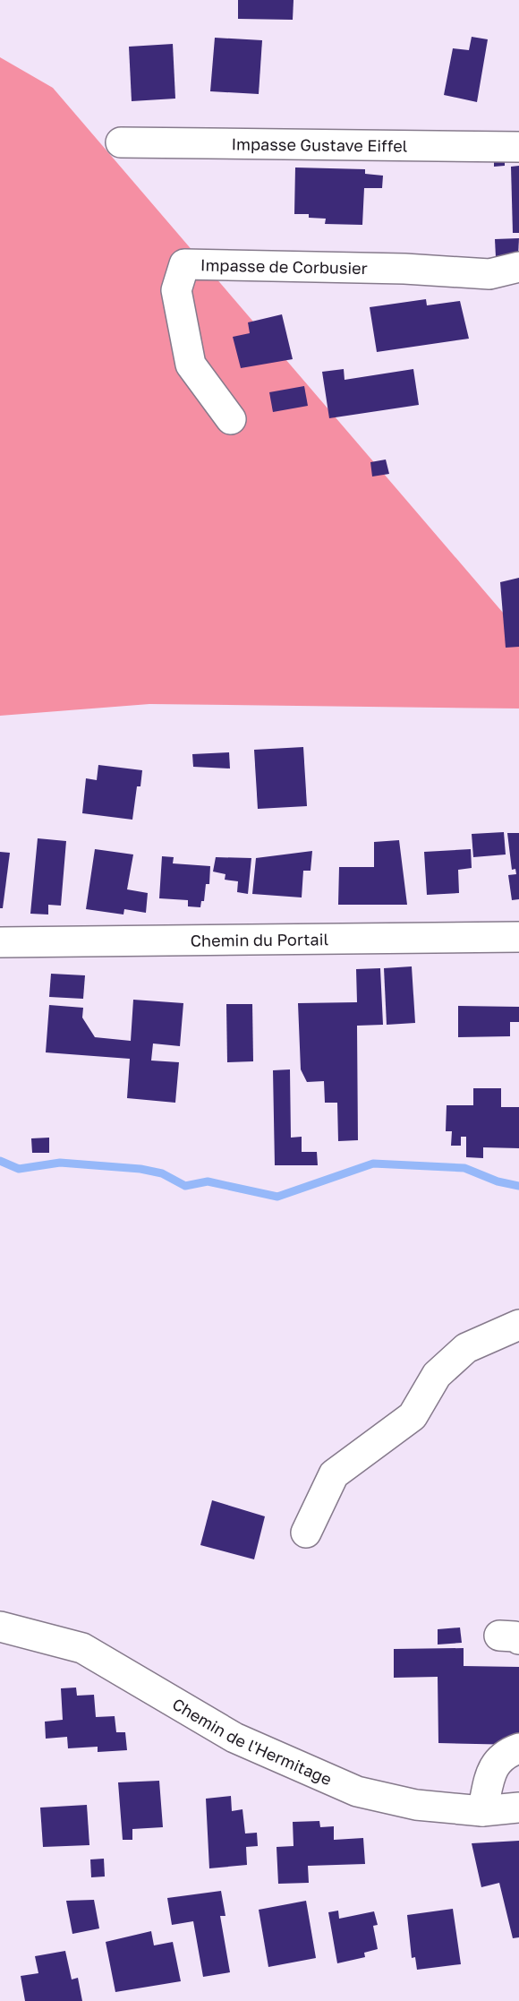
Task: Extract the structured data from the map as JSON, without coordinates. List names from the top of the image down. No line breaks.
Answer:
{"streets":{"street":["Impasse Gustave Eiffel","Impasse de Corbusier","Chemin du Portail","Chemin de l'Hermitage"]}}
